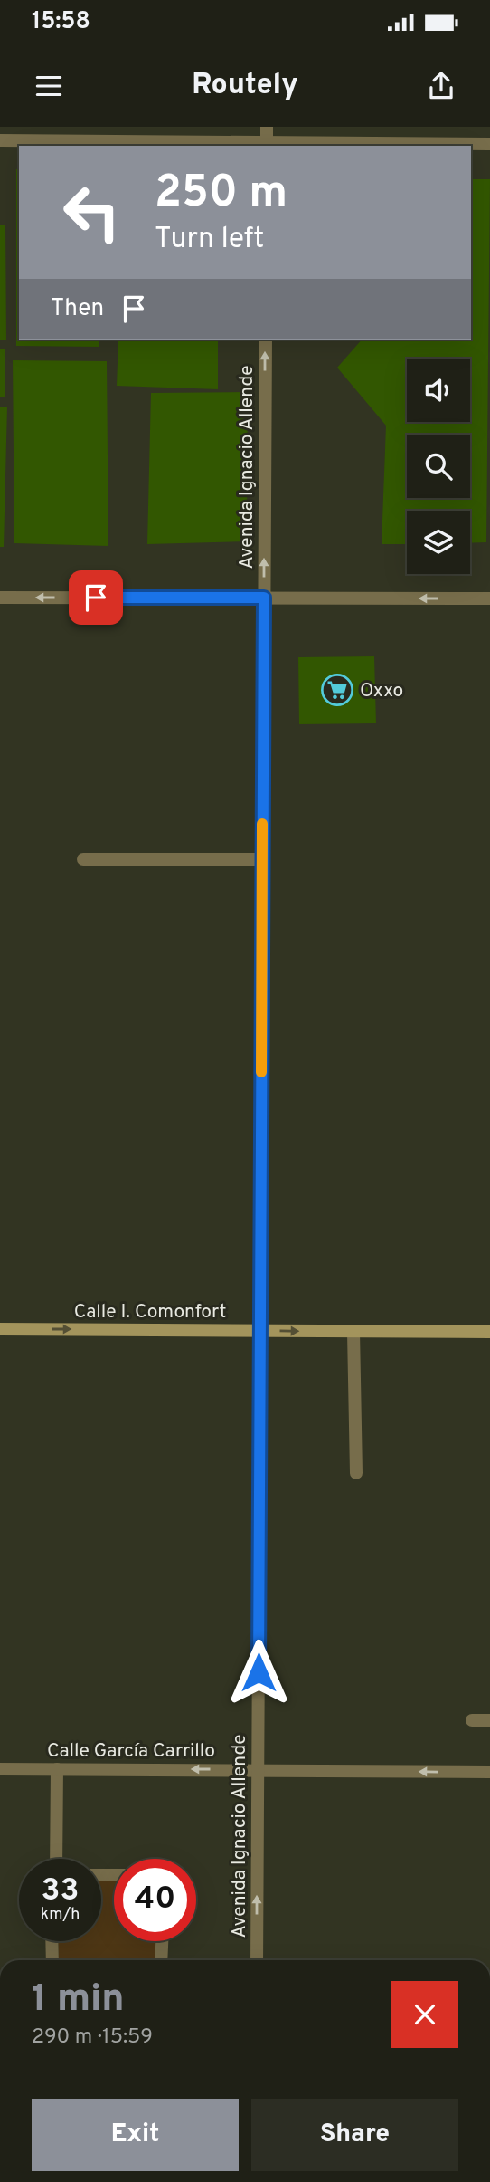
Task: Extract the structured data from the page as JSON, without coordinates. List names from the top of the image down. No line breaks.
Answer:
{"streets":{"main road":["Calle I. Comonfort"],"street":["Avenida Ignacio Allende","Calle García Carrillo"]},"crossings":[["Avenida Ignacio Allende","Calle I. Comonfort"],["Avenida Ignacio Allende","Calle García Carrillo"]],"one_way":["Calle I. Comonfort","Calle García Carrillo"],"places":{"supermarket":["Oxxo"]},"page":{"status":"15:58","header":"Routely","turn":["250 m","Turn left"],"then":"Then","speed":"33 km/h","limit":"40","heading":["1 min","290 m · 15:59"],"buttons":["Exit","Share"]}}
